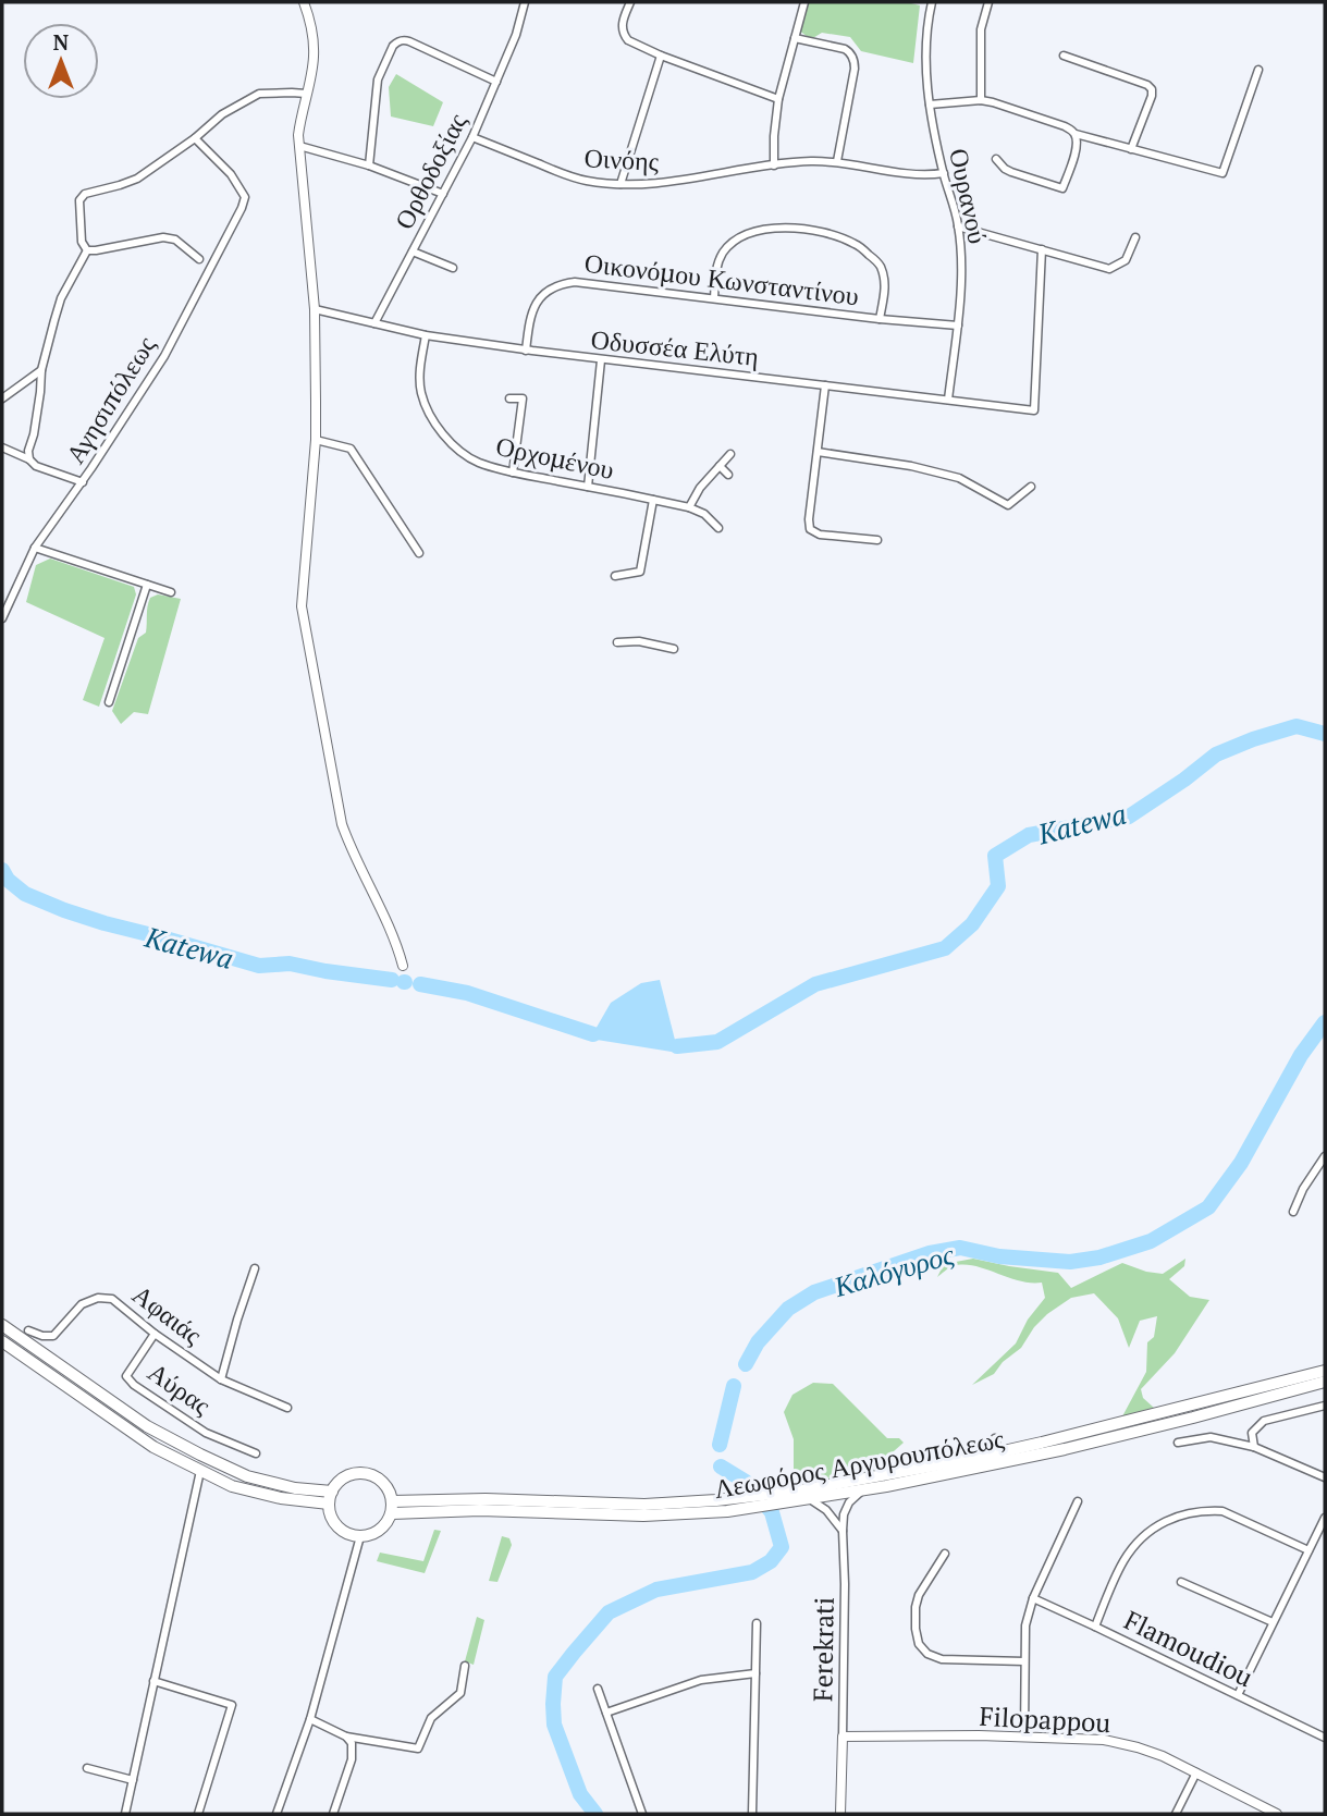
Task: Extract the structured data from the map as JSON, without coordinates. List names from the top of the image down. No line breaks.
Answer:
{"streets":{"main road":["Λεωφόρος Αργυρουπόλεως"],"street":["Οινόης","Ορθοδοξίας","Ουρανού","Οικονόμου Κωνσταντίνου","Οδυσσέα Ελύτη","Αγησιπόλεως","Ορχομένου","Αφαιάς","Αύρας","Flamoudiou","Ferekrati","Filopappou"]},"crossings":[["Οινόης","Ορθοδοξίας"],["Οινόης","Ουρανού"],["Ορθοδοξίας","Οδυσσέα Ελύτη"],["Ουρανού","Οικονόμου Κωνσταντίνου"],["Ουρανού","Οδυσσέα Ελύτη"],["Οικονόμου Κωνσταντίνου","Οδυσσέα Ελύτη"],["Οδυσσέα Ελύτη","Ορχομένου"],["Αφαιάς","Αύρας"],["Ferekrati","Filopappou"]],"water":["Katewa","Καλόγυρος"],"north":"top"}
